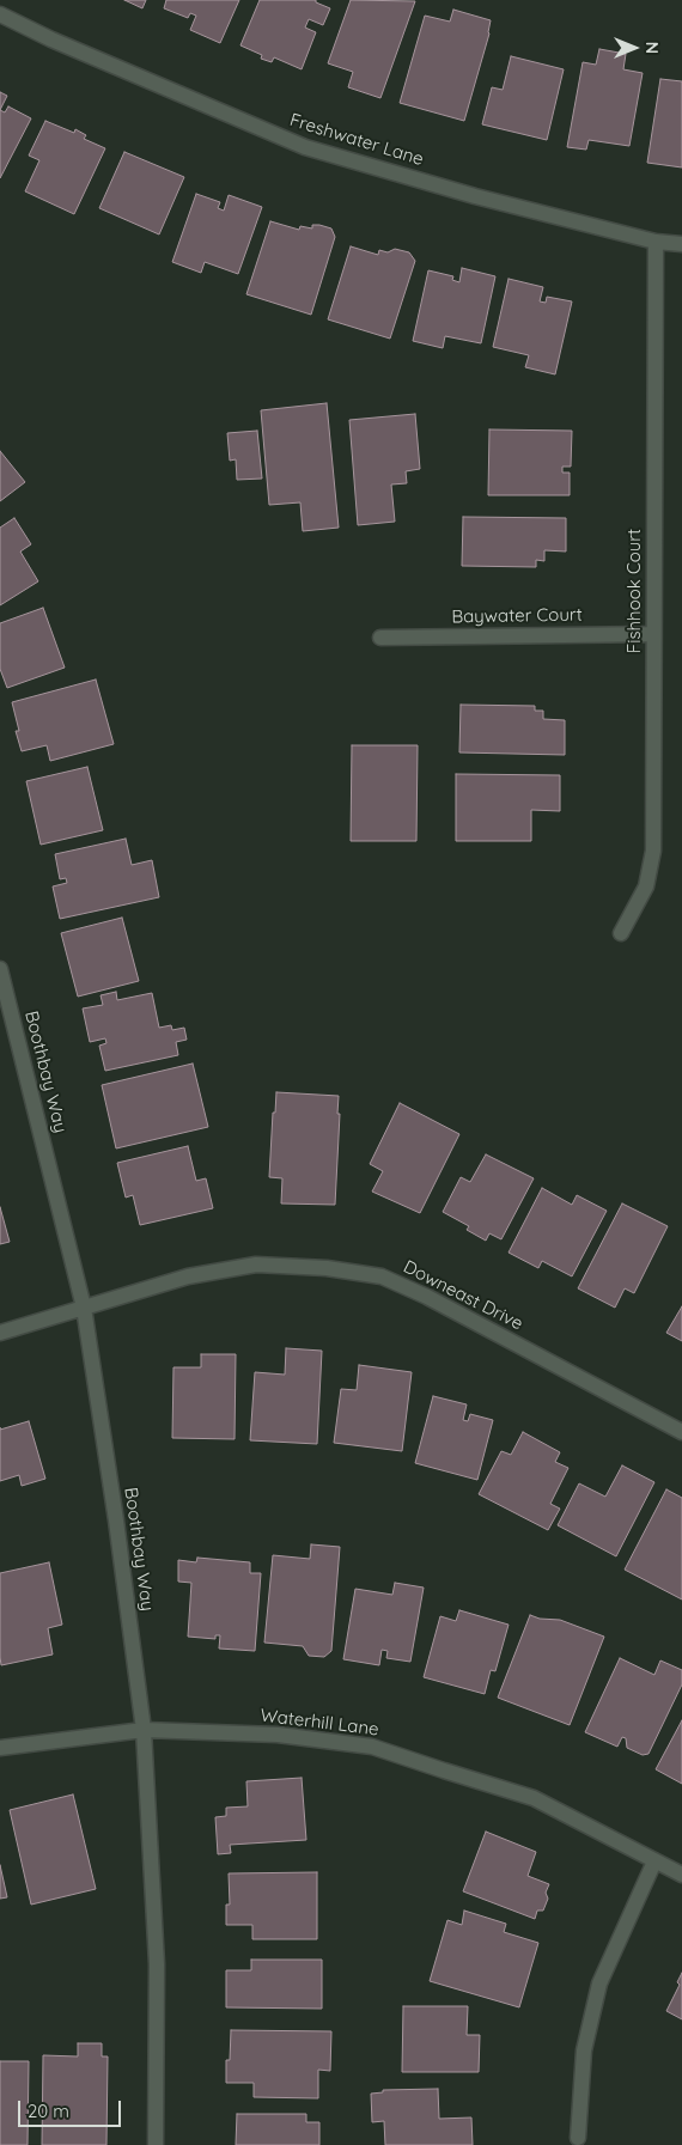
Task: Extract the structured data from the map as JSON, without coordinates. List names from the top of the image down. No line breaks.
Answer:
{"streets":{"street":["Freshwater Lane","Fishhook Court","Baywater Court","Boothbay Way","Downeast Drive","Waterhill Lane"]},"crossings":[["Freshwater Lane","Fishhook Court"],["Fishhook Court","Baywater Court"],["Boothbay Way","Downeast Drive"],["Boothbay Way","Waterhill Lane"]],"scale_bar":"20 m","north":"right"}
